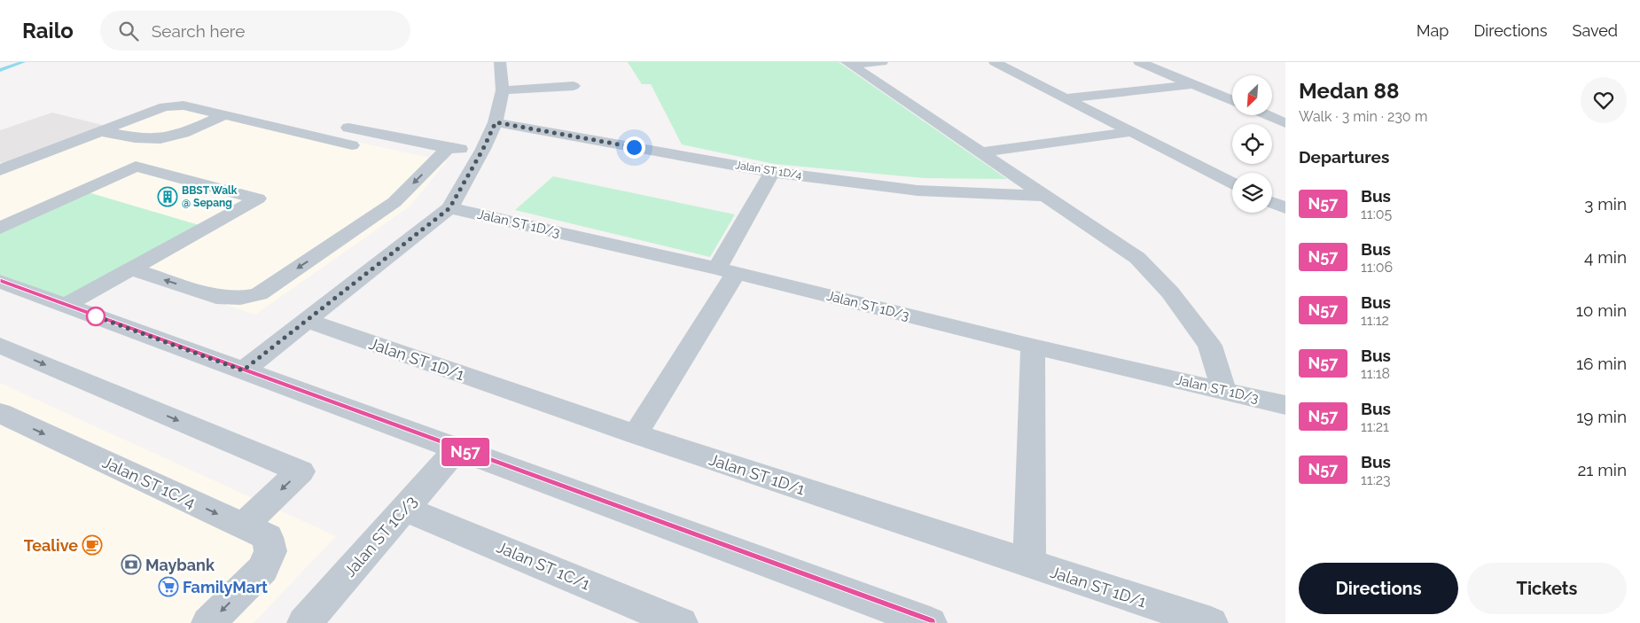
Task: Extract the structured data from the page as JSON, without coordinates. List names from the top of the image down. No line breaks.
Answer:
{"streets":{"street":["Jalan ST 1D/4","Jalan ST 1D/3","Jalan ST 1D/1","Jalan ST 1C/4","Jalan ST 1C/3","Jalan ST 1C/1"]},"crossings":[["Jalan ST 1C/3","Jalan ST 1C/1"]],"places":{"building":["BBST Walk @ Sepang"],"cafe":["Tealive"],"bank":["Maybank"],"supermarket":["FamilyMart"]},"lines":["bus line N57"],"north":"bottom left","page":{"header":"Railo","search":"Search here","nav":["Map","Directions","Saved"],"on_map":"N57","heading":[["Medan 88","Walk · 3 min · 230 m"],"Departures"],"list":[{"mark":"N57","name":"Bus","note":"11:05","value":"3 min"},{"mark":"N57","name":"Bus","note":"11:06","value":"4 min"},{"mark":"N57","name":"Bus","note":"11:12","value":"10 min"},{"mark":"N57","name":"Bus","note":"11:18","value":"16 min"},{"mark":"N57","name":"Bus","note":"11:21","value":"19 min"},{"mark":"N57","name":"Bus","note":"11:23","value":"21 min"}],"buttons":["Directions","Tickets"]}}
